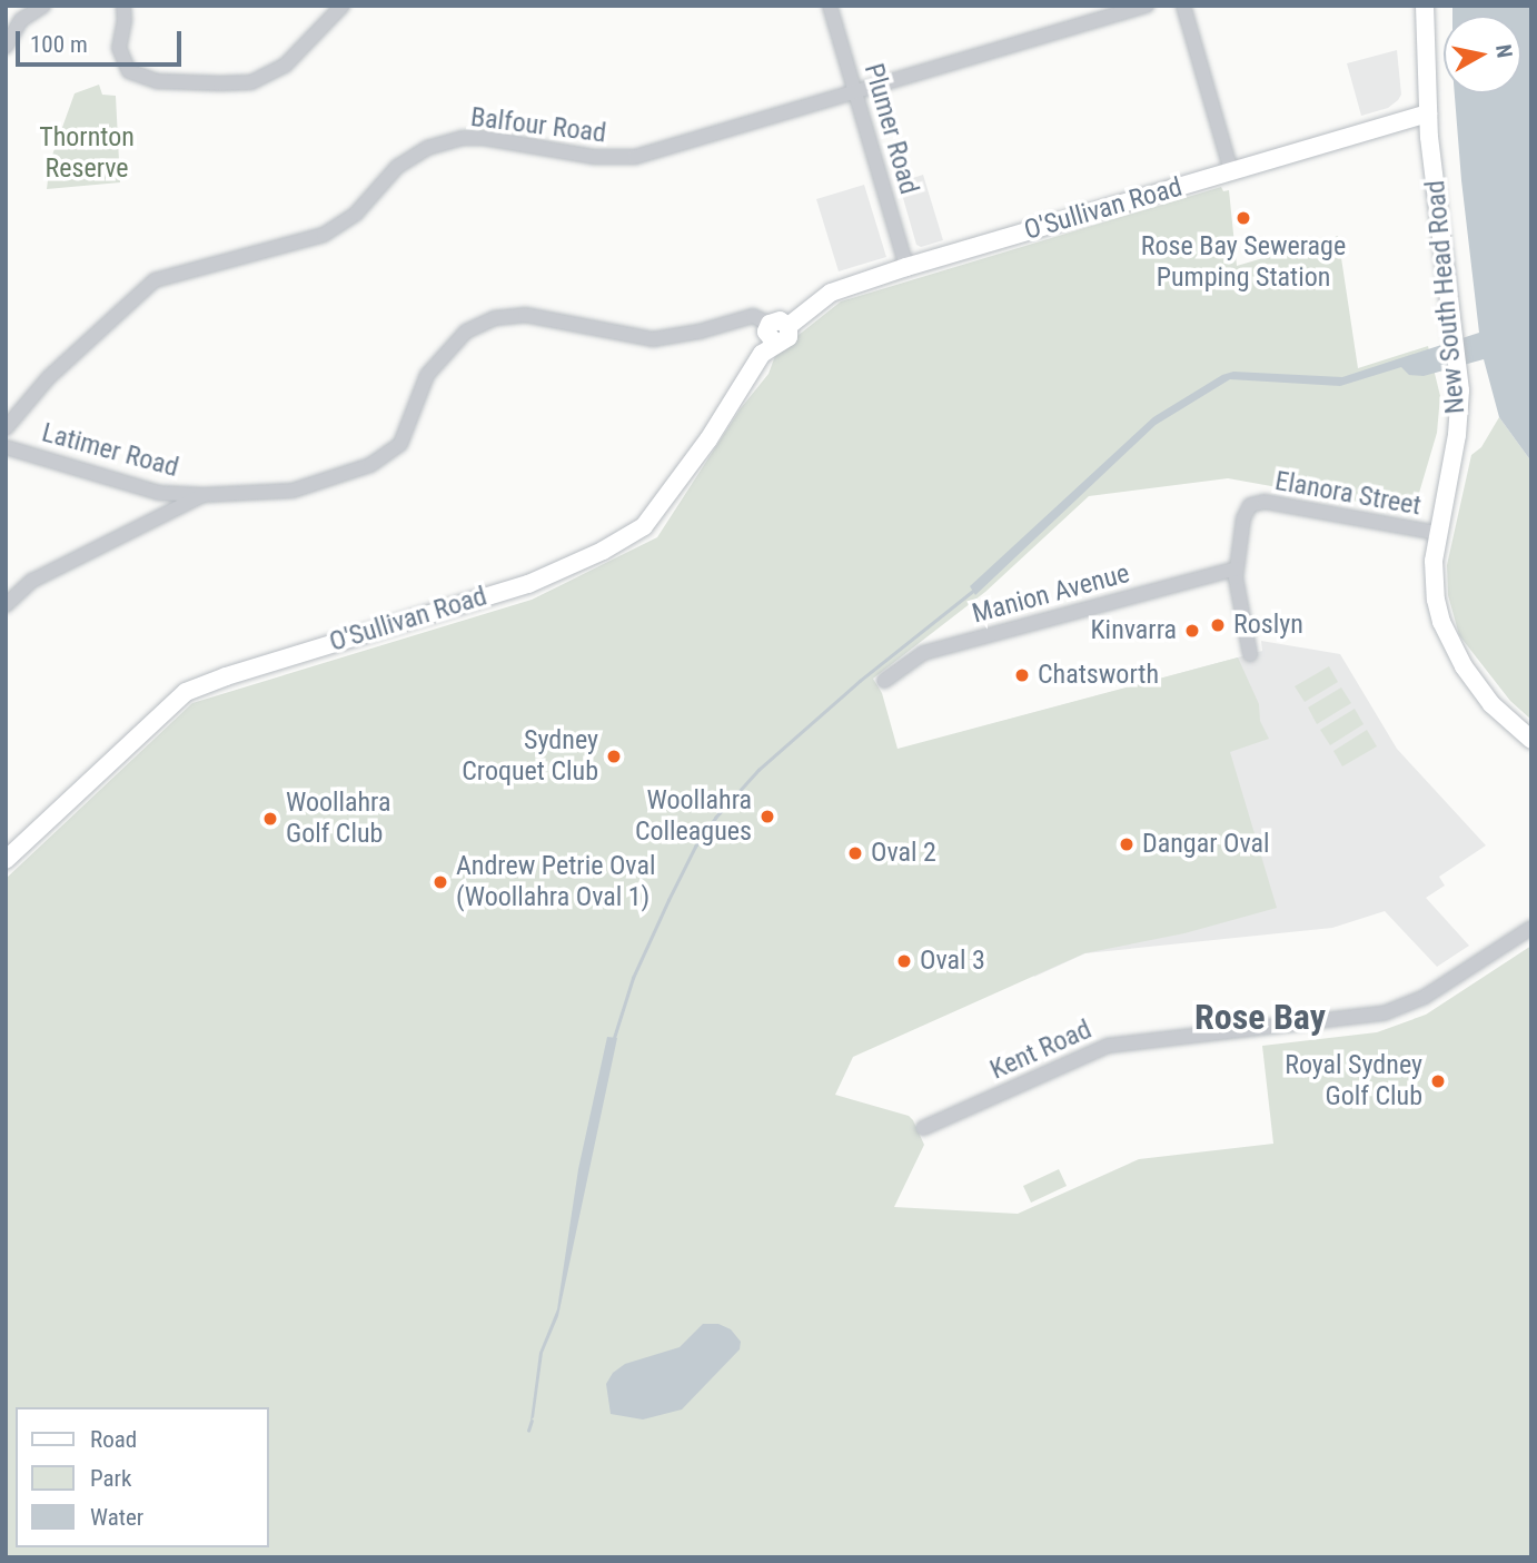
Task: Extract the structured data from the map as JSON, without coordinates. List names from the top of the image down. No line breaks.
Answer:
{"streets":{"main road":["O'Sullivan Road","New South Head Road"],"street":["Balfour Road","Plumer Road","Latimer Road","Elanora Street","Manion Avenue","Kent Road"]},"crossings":[["Balfour Road","Plumer Road"],["Plumer Road","O'Sullivan Road"],["O'Sullivan Road","New South Head Road"],["O'Sullivan Road","Latimer Road"],["New South Head Road","Elanora Street"],["Elanora Street","Manion Avenue"]],"districts":["Rose Bay"],"parks":["Thornton Reserve"],"places":["Rose Bay Sewerage Pumping Station","Roslyn","Kinvarra","Chatsworth","Sydney Croquet Club","Woollahra Colleagues","Woollahra Golf Club","Dangar Oval","Oval 2","Andrew Petrie Oval (Woollahra Oval 1)","Oval 3","Royal Sydney Golf Club"],"legend":["Road","Park","Water"],"scale_bar":"100 m","north":"right"}
